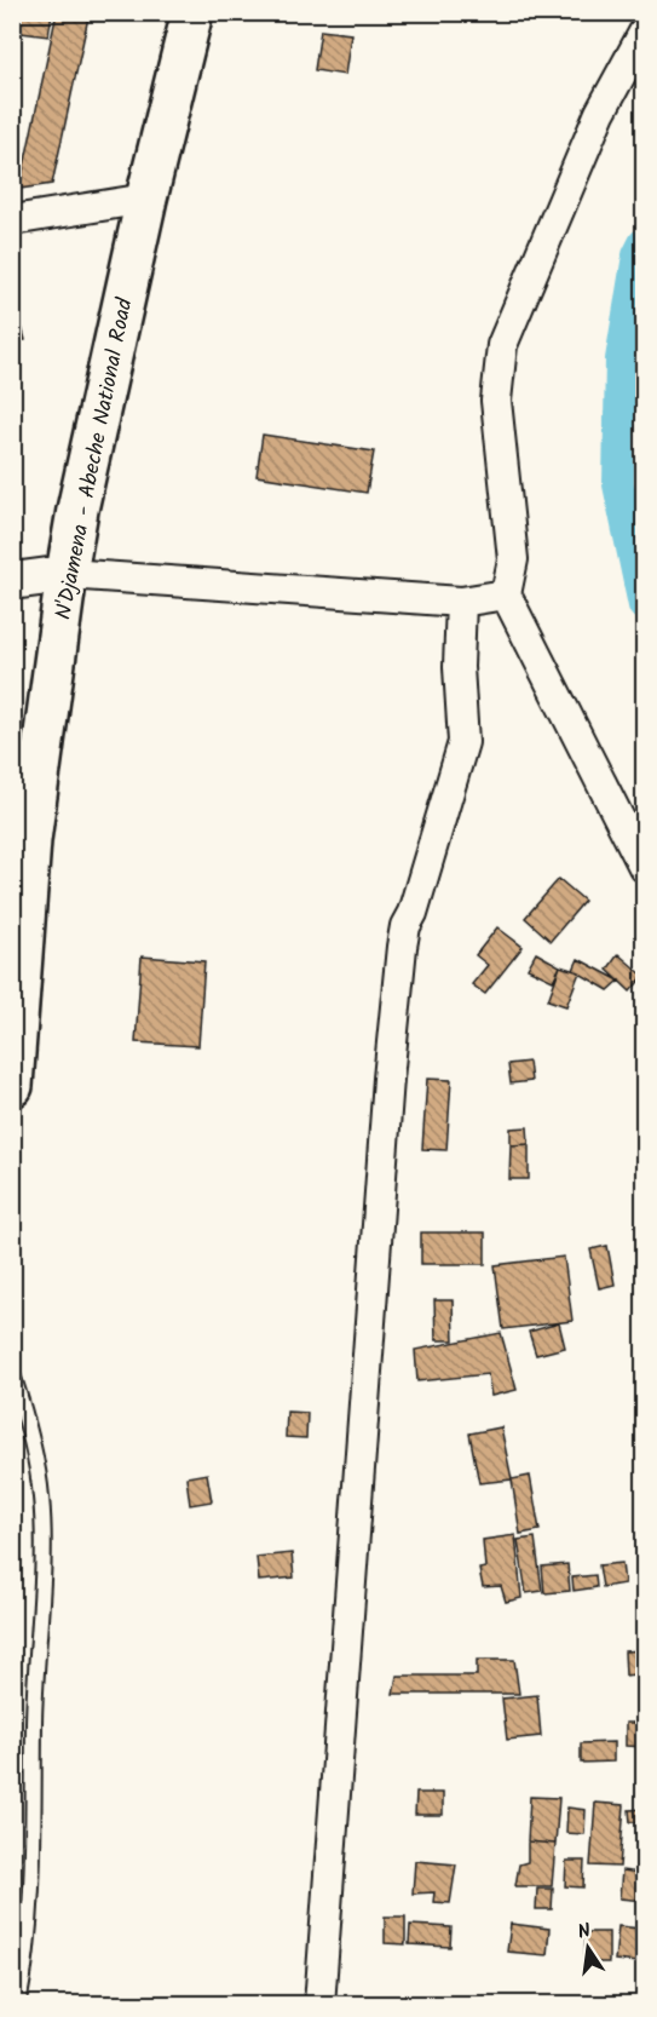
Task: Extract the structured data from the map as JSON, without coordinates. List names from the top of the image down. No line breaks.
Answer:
{"streets":{"highway":["N'Djamena - Abeche National Road"]},"north":"top"}
